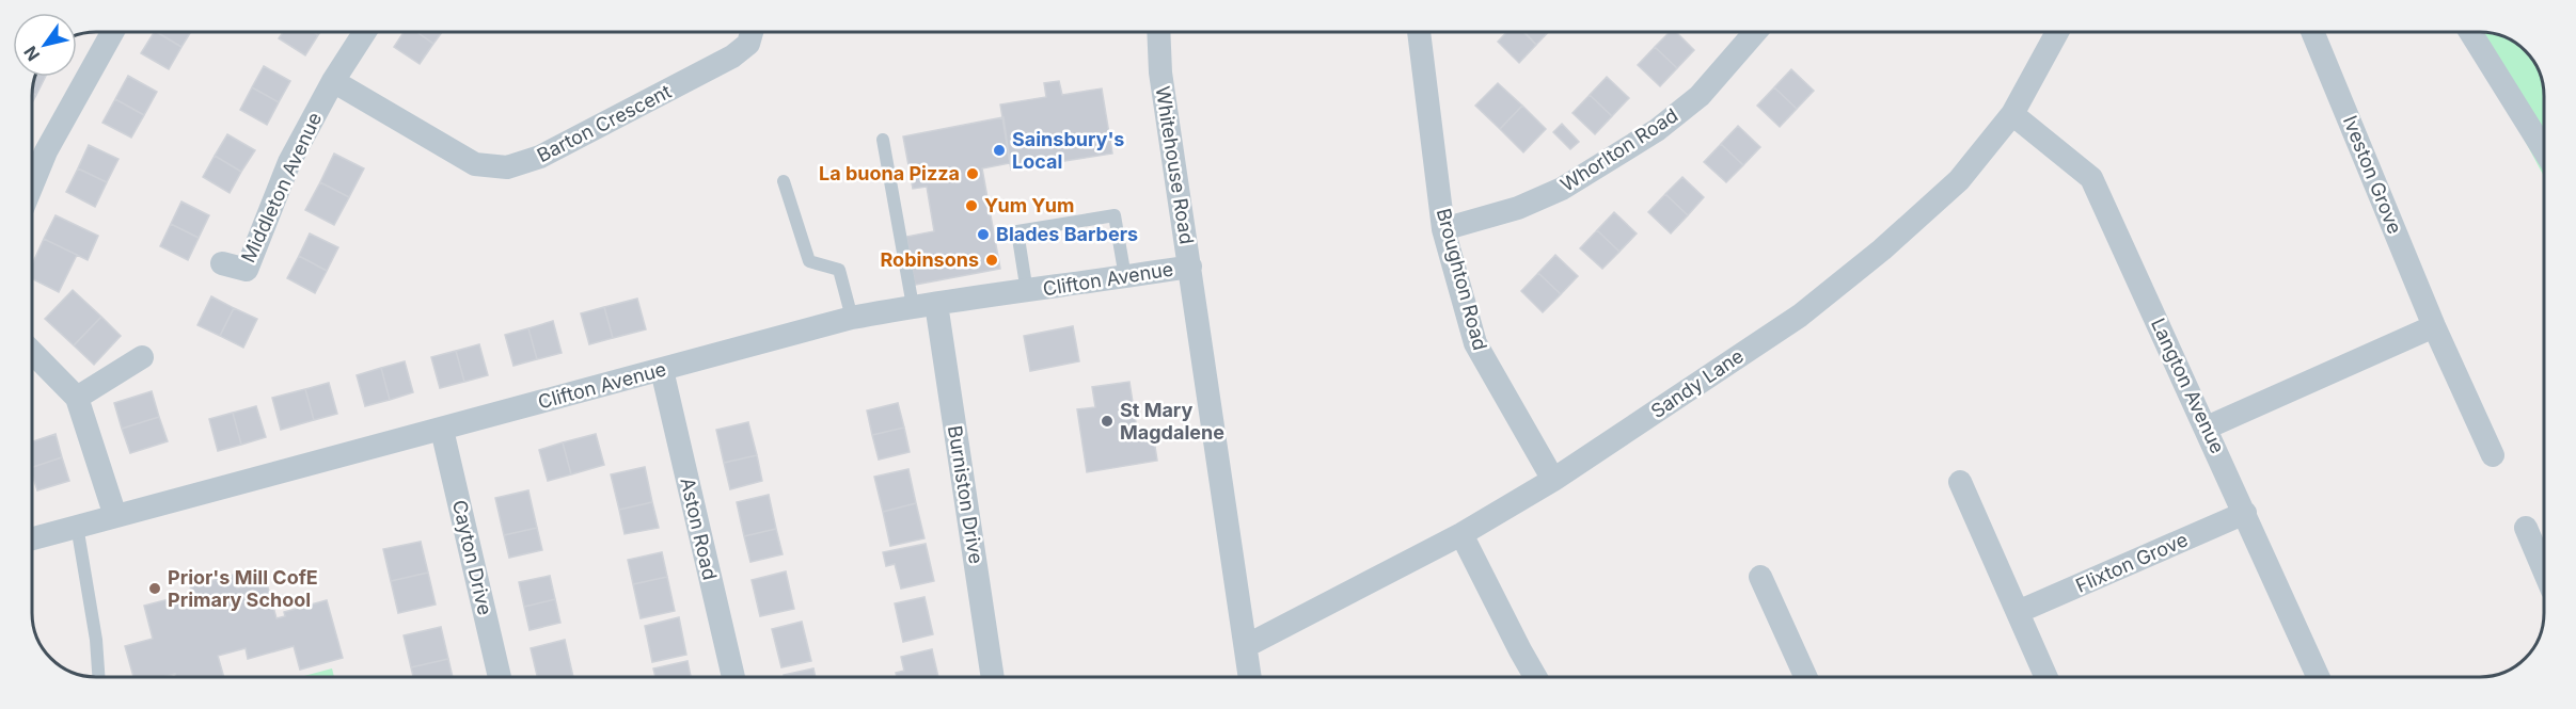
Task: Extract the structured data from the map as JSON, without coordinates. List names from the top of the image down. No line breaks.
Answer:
{"streets":{"street":["Barton Crescent","Whorlton Road","Whitehouse Road","Iveston Grove","Middleton Avenue","Clifton Avenue","Broughton Road","Sandy Lane","Langton Avenue","Burniston Drive","Aston Road","Cayton Drive","Flixton Grove"]},"crossings":[["Barton Crescent","Middleton Avenue"],["Whorlton Road","Broughton Road"],["Whitehouse Road","Clifton Avenue"],["Whitehouse Road","Sandy Lane"],["Clifton Avenue","Burniston Drive"],["Clifton Avenue","Aston Road"],["Clifton Avenue","Cayton Drive"],["Broughton Road","Sandy Lane"],["Sandy Lane","Langton Avenue"],["Langton Avenue","Flixton Grove"]],"places":["Sainsbury's Local","La buona Pizza","Yum Yum","Blades Barbers","Robinsons","St Mary Magdalene","Prior's Mill CofE Primary School"],"north":"bottom left"}
